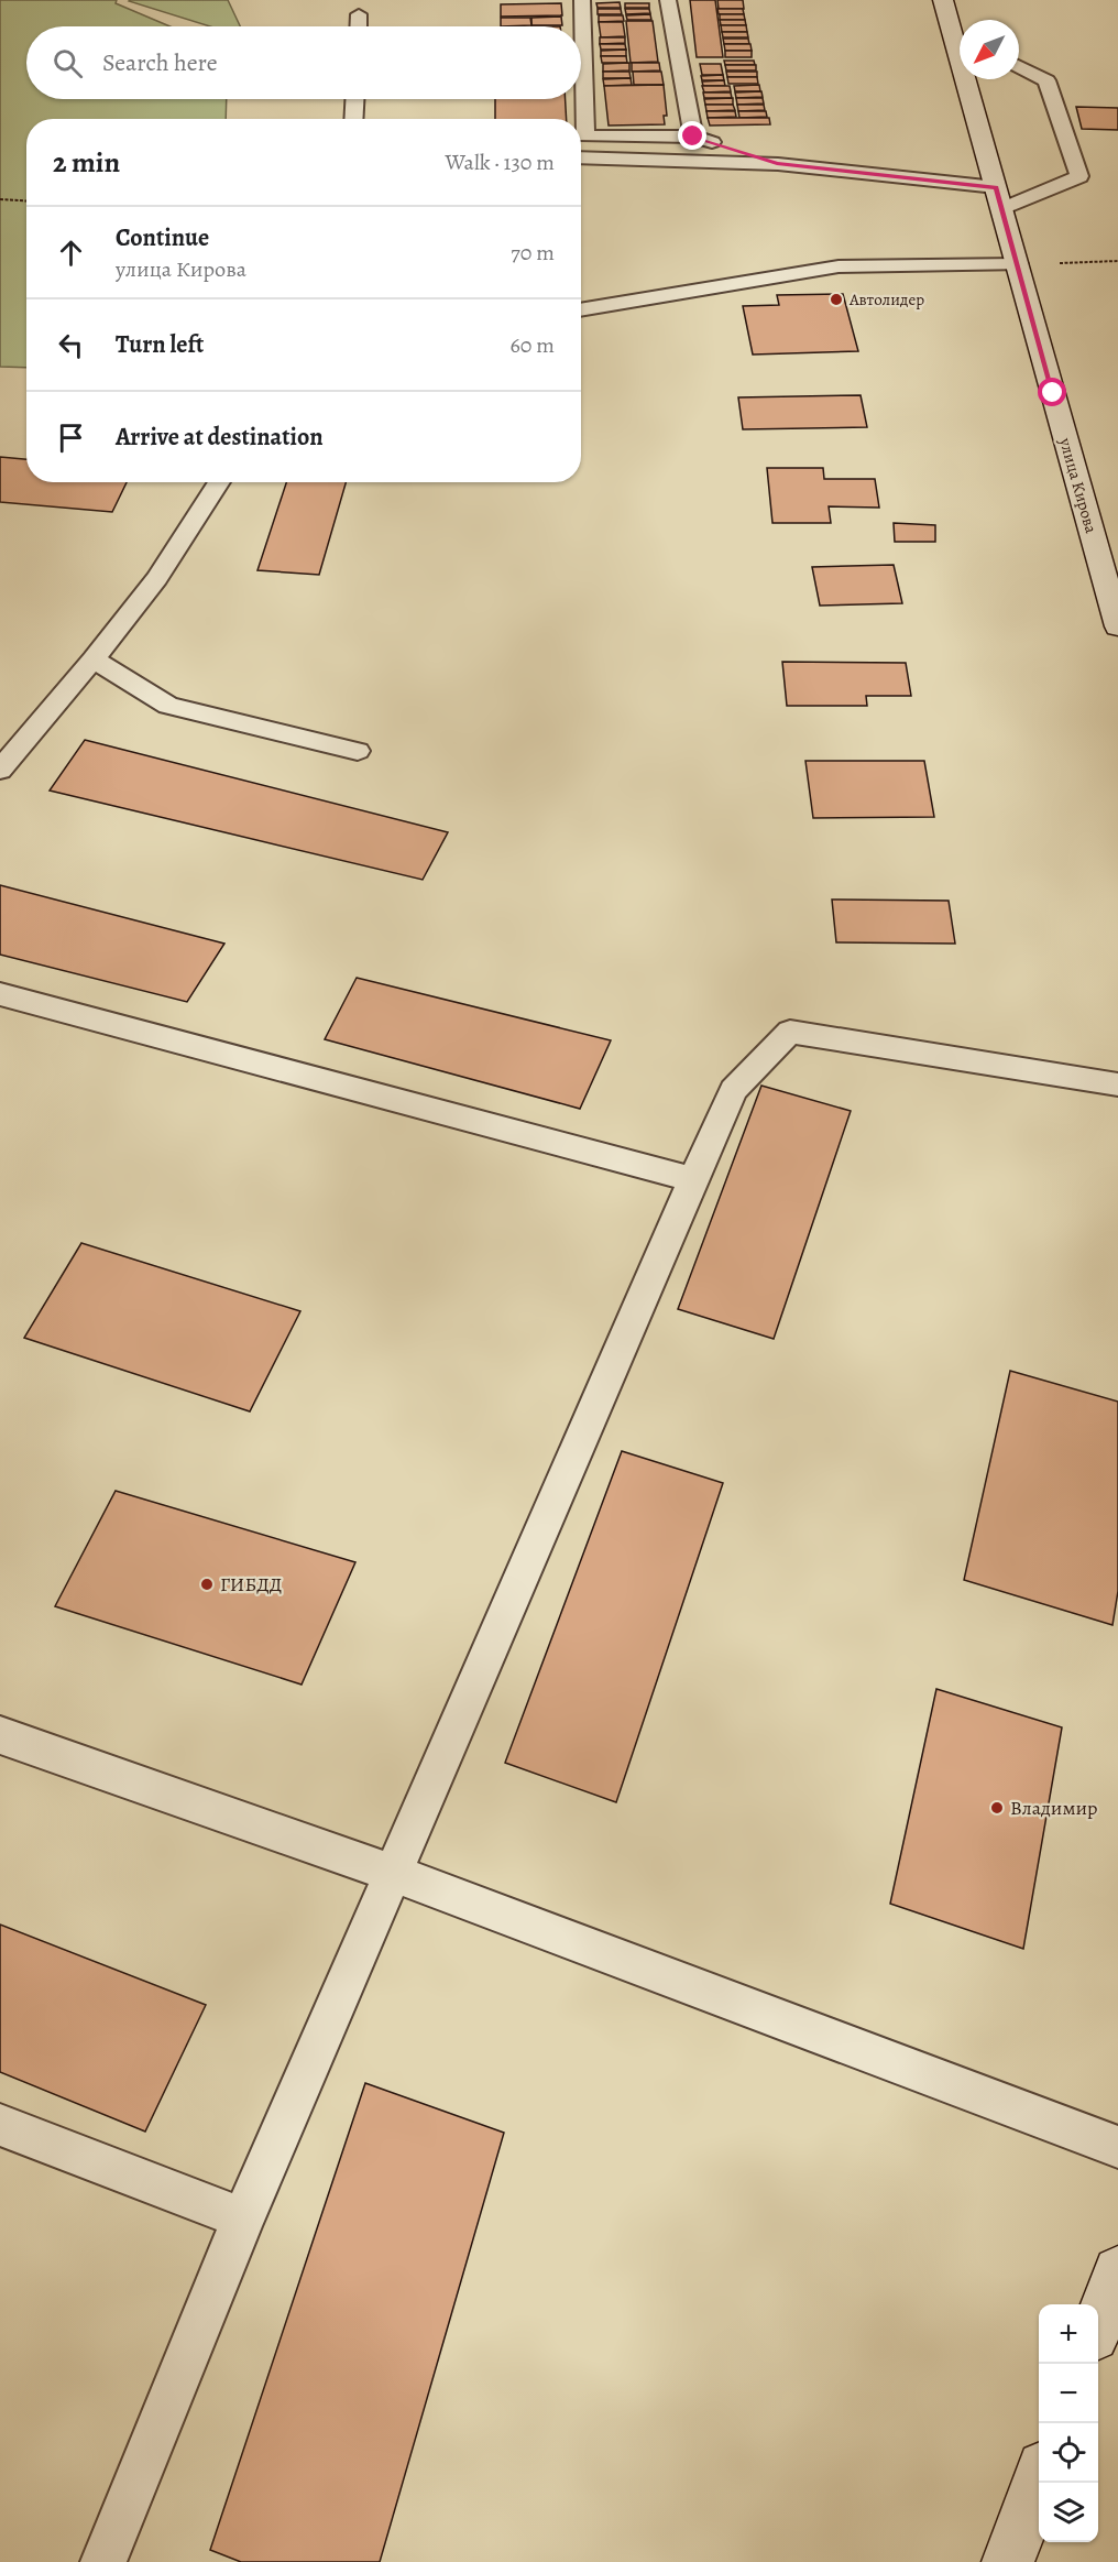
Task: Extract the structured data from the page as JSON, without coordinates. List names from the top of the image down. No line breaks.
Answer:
{"streets":{"main road":["улица Кирова"]},"places":["Автолидер","ГИБДД","Владимир"],"north":"bottom left","page":{"search":"Search here","heading":["2 min","Walk · 130 m"],"list":[["Continue","улица Кирова","70 m"],["Turn left","60 m"],"Arrive at destination"],"map_buttons":["+","−"]}}
